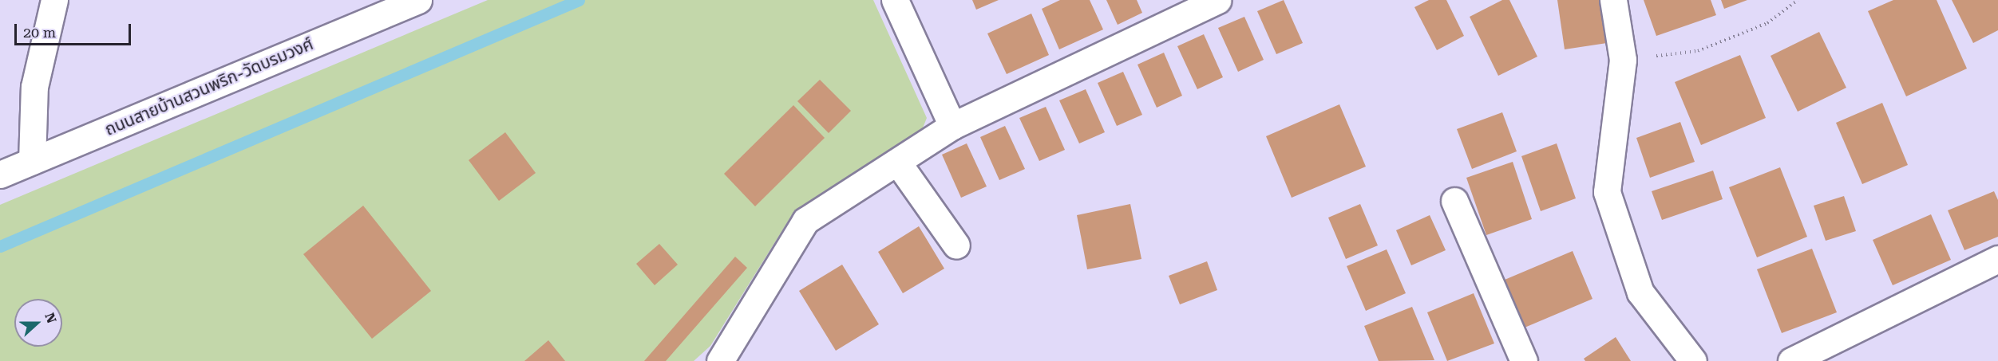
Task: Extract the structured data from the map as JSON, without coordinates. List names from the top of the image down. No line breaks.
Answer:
{"streets":{"street":["ถนนสายบ้านสวนพริก-วัดบรมวงศ์"]},"scale_bar":"20 m","north":"right"}
